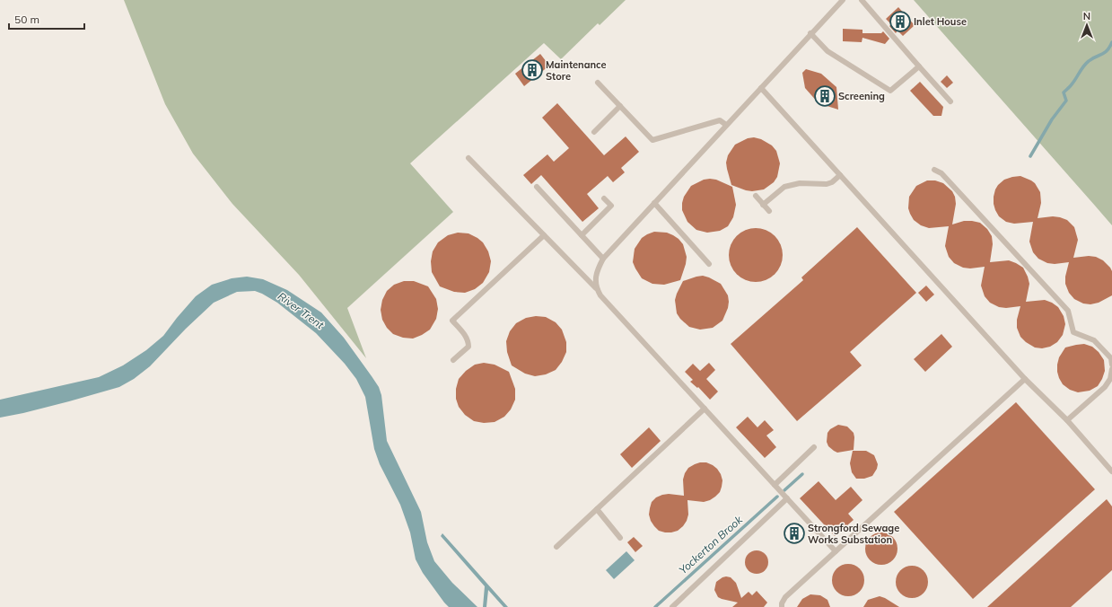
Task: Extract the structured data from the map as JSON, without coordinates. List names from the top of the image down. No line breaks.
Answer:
{"water":["River Trent","Yockerton Brook"],"places":{"building":["Inlet House","Maintenance Store","Screening","Strongford Sewage Works Substation"]},"scale_bar":"50 m","north":"top"}
